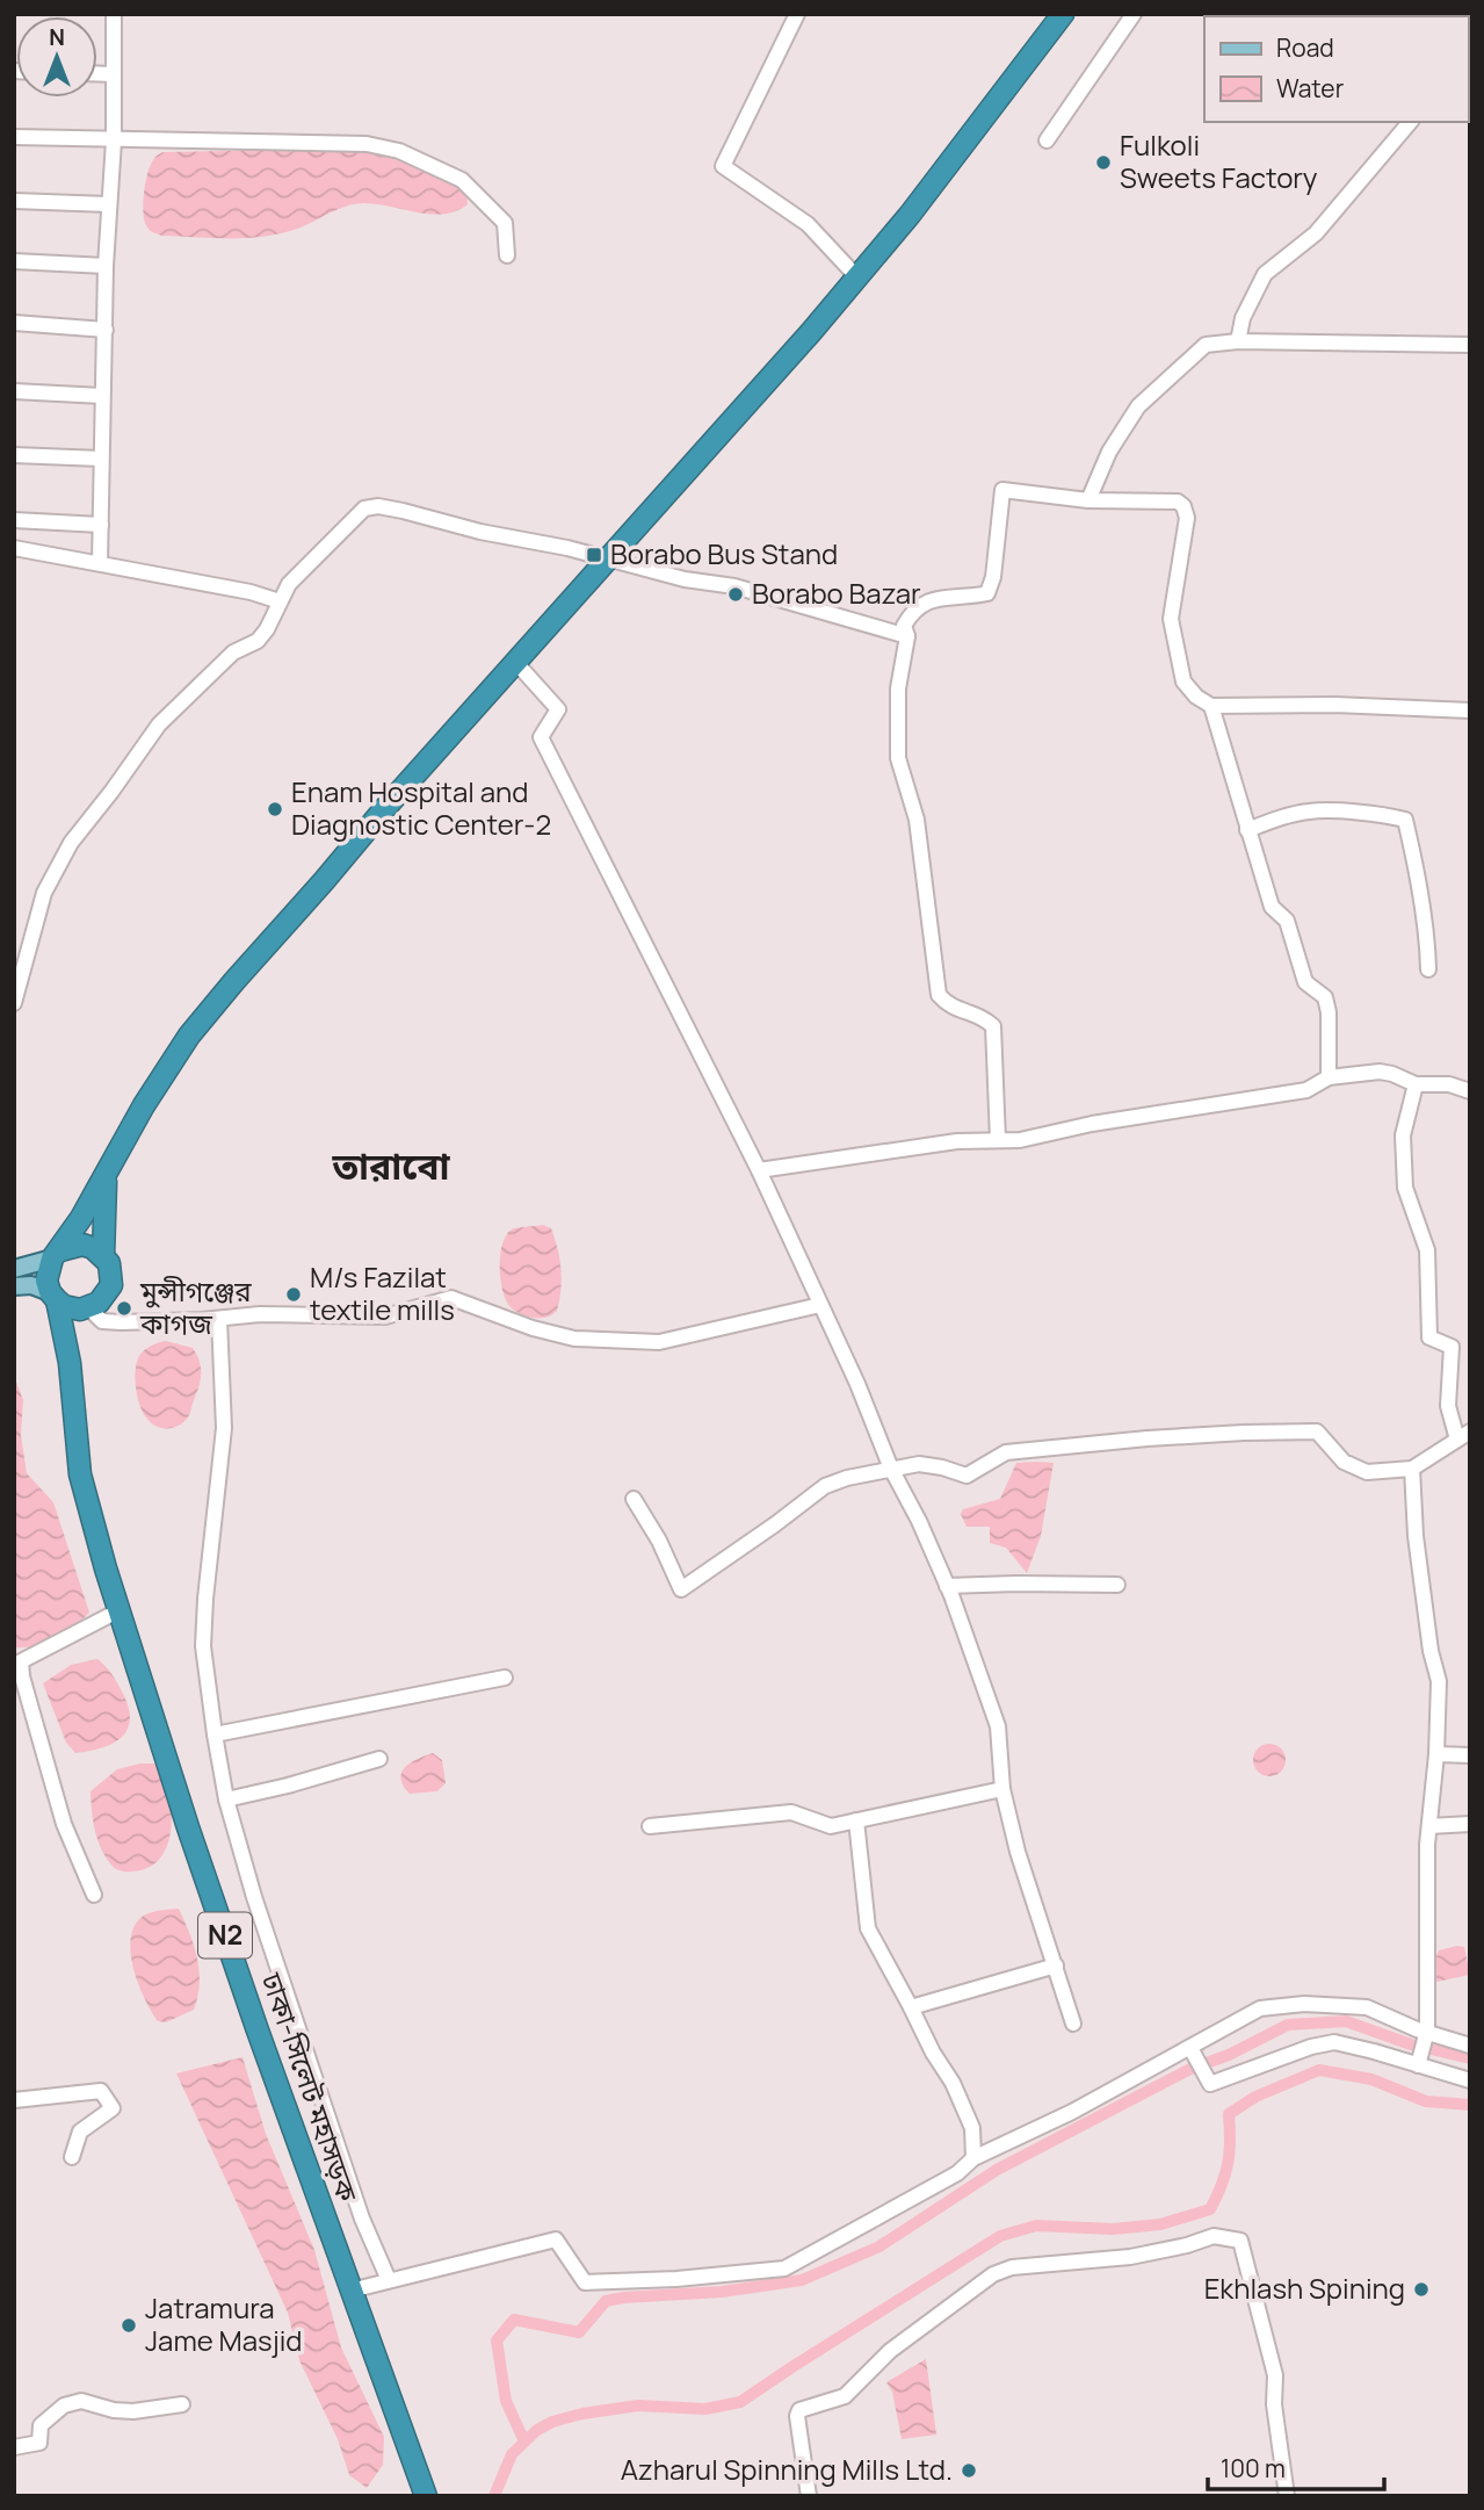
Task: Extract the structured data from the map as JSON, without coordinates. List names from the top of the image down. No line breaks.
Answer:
{"streets":{"highway":["N2","ঢাকা-সিলেট মহাসড়ক"]},"crossings":[["N2","ঢাকা-সিলেট মহাসড়ক"]],"districts":["তারাবো"],"places":{"other":["Fulkoli Sweets Factory","Borabo Bazar","Enam Hospital and Diagnostic Center-2","M/s Fazilat textile mills","মুন্সীগঞ্জের কাগজ","Ekhlash Spining","Jatramura Jame Masjid","Azharul Spinning Mills Ltd."],"transit":["Borabo Bus Stand"]},"legend":["Road","Water"],"scale_bar":"100 m","north":"top"}
